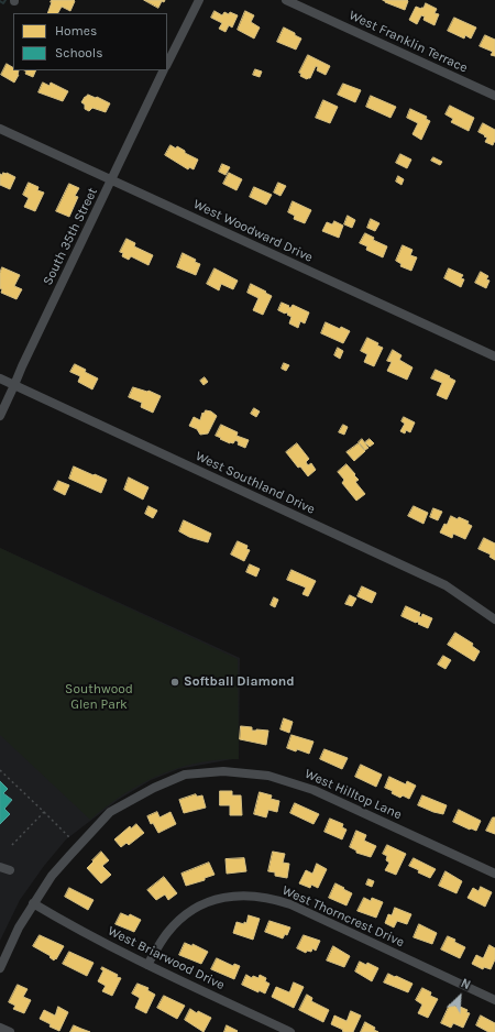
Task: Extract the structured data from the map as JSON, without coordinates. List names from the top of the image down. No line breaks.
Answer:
{"streets":{"street":["West Franklin Terrace","West Woodward Drive","South 35th Street","West Southland Drive","West Hilltop Lane","West Thorncrest Drive","West Briarwood Drive"]},"crossings":[["West Woodward Drive","South 35th Street"],["South 35th Street","West Southland Drive"],["West Hilltop Lane","West Briarwood Drive"],["West Thorncrest Drive","West Briarwood Drive"]],"parks":["Southwood Glen Park"],"places":["Softball Diamond"],"legend":["Homes","Schools"],"north":"top right"}
